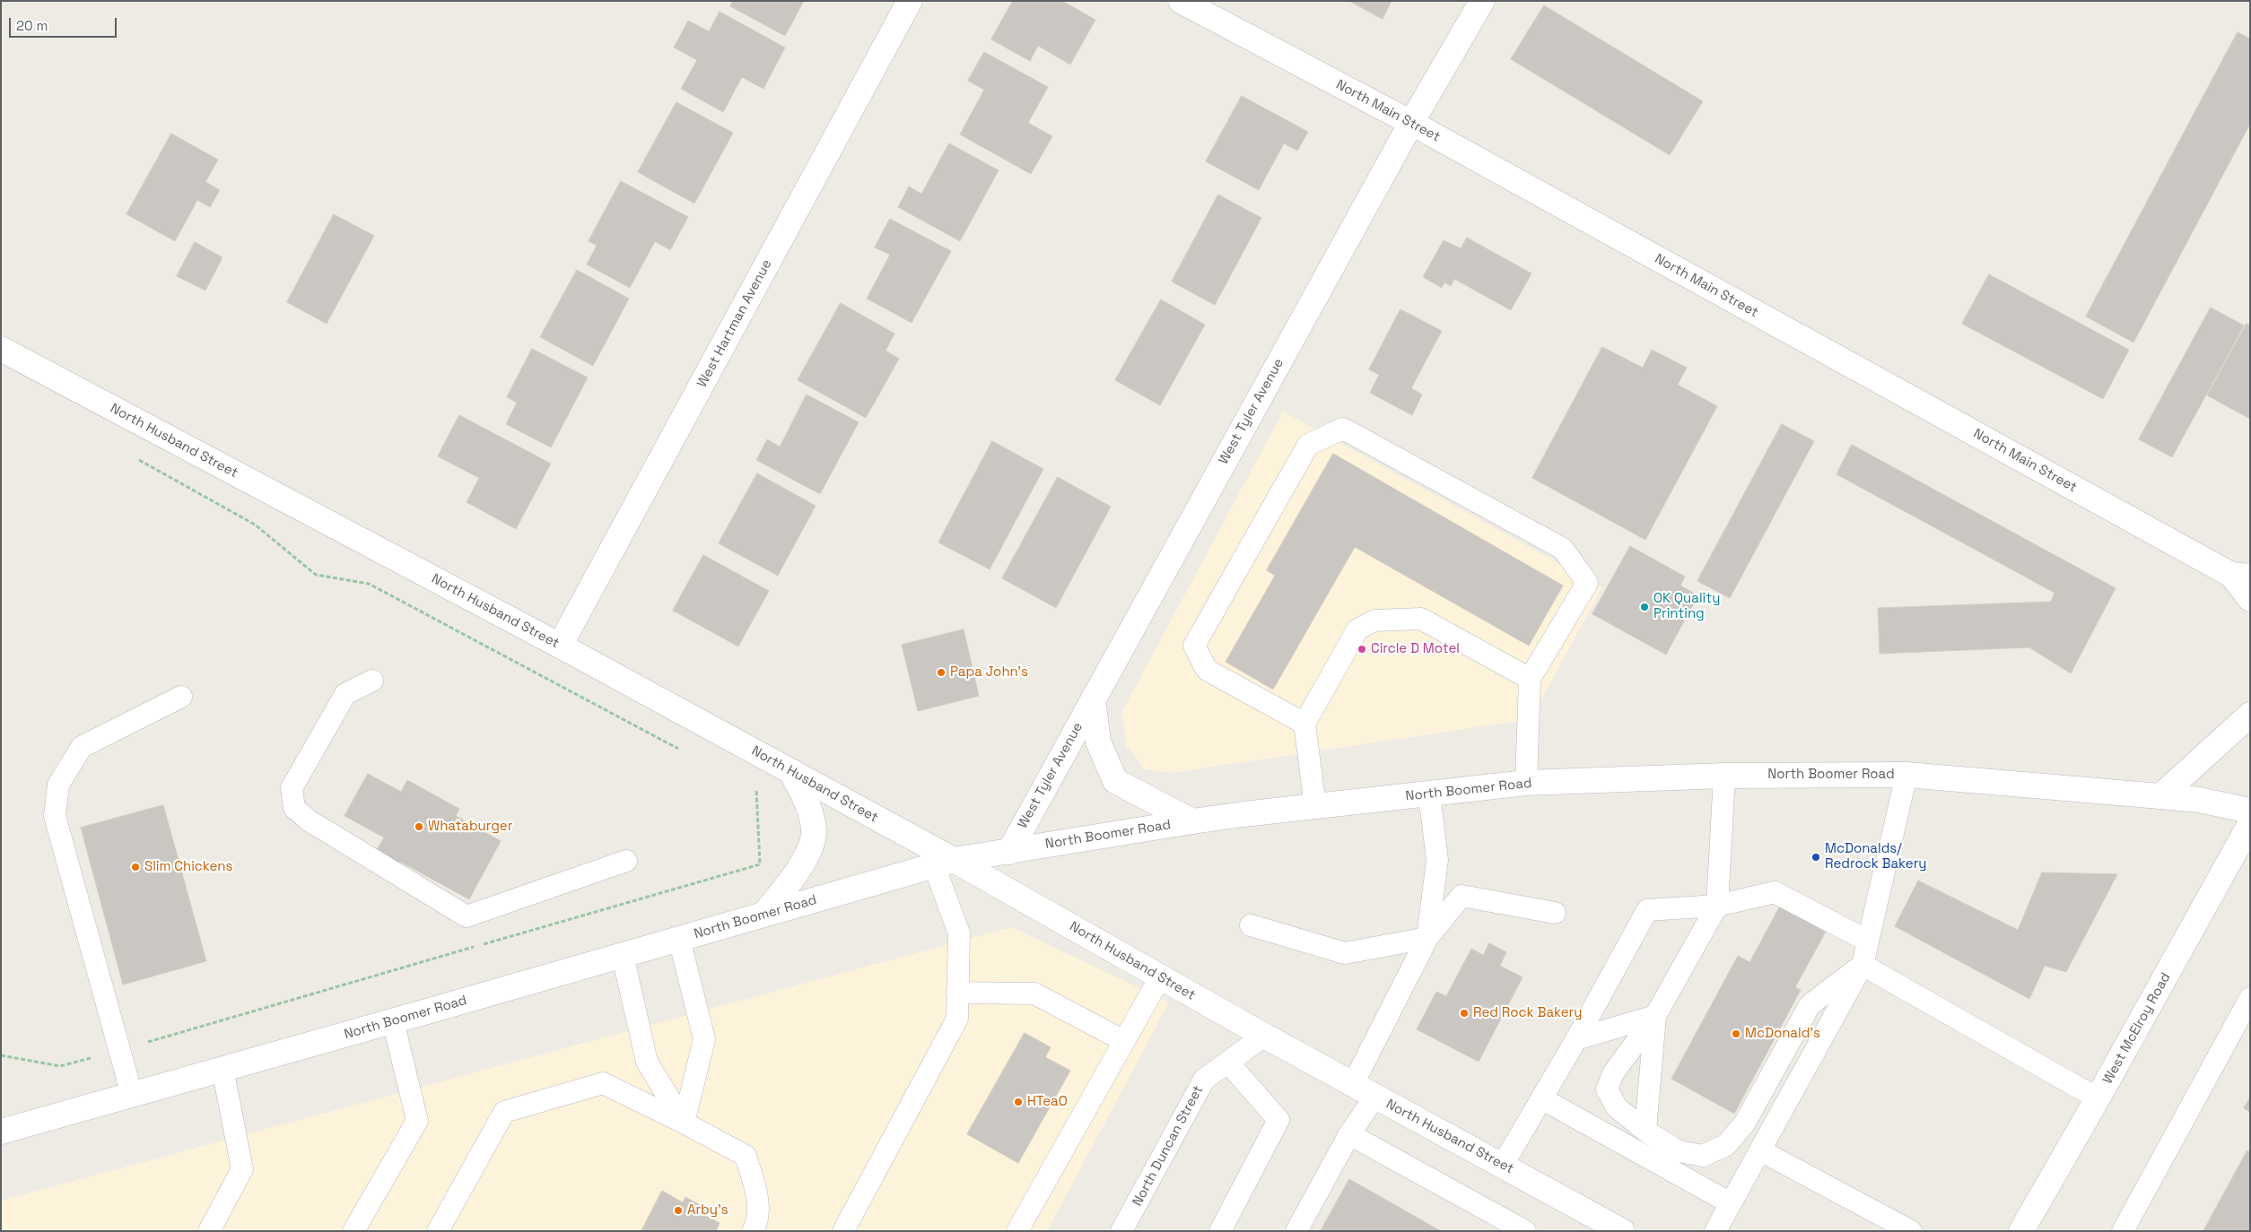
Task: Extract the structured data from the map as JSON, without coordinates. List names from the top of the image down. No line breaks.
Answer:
{"streets":{"street":["North Main Street","West Hartman Avenue","West Tyler Avenue","North Husband Street","North Boomer Road","West McElroy Road"],"lane":["North Duncan Street"]},"crossings":[["North Main Street","West Tyler Avenue"],["West Hartman Avenue","North Husband Street"],["West Tyler Avenue","North Boomer Road"],["North Husband Street","North Boomer Road"],["North Husband Street","North Duncan Street"]],"places":["OK Quality Printing","Circle D Motel","Papa John's","Whataburger","McDonalds/ Redrock Bakery","Slim Chickens","Red Rock Bakery","McDonald's","HTeaO","Arby's"],"scale_bar":"20 m"}
